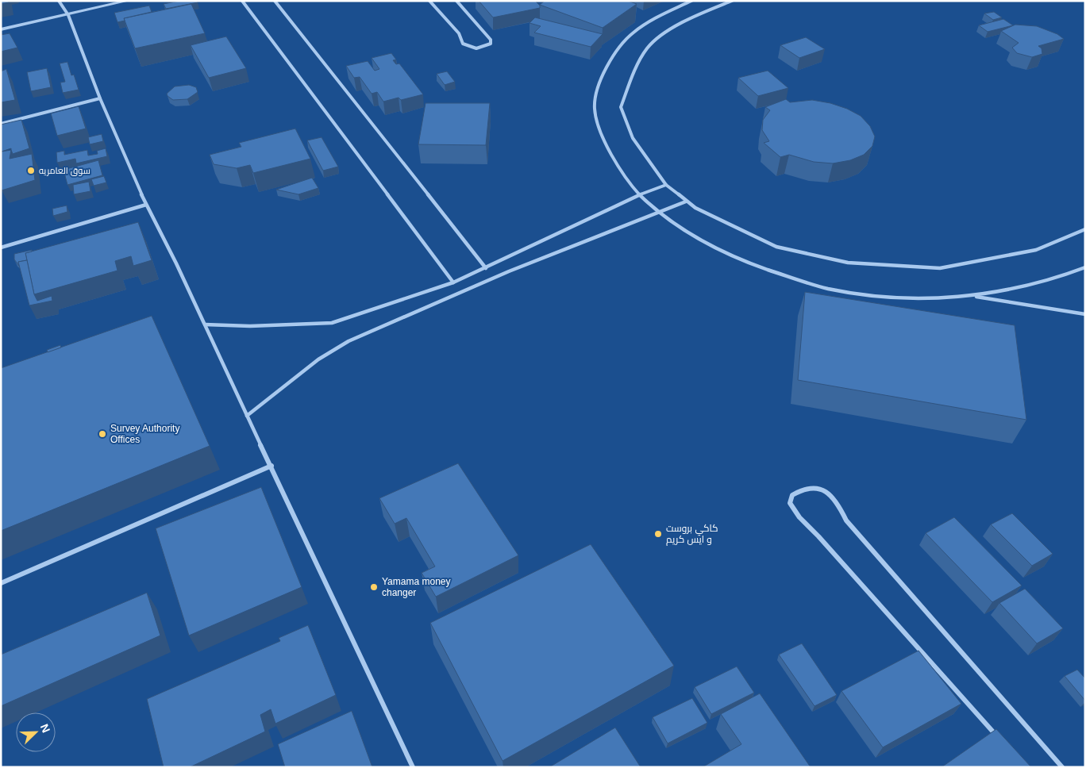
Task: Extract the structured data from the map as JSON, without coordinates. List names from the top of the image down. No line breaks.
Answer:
{"places":["سوق العامريه","Survey Authority Offices","كاكي بروست و ايس كريم","Yamama money changer"],"north":"top right"}
